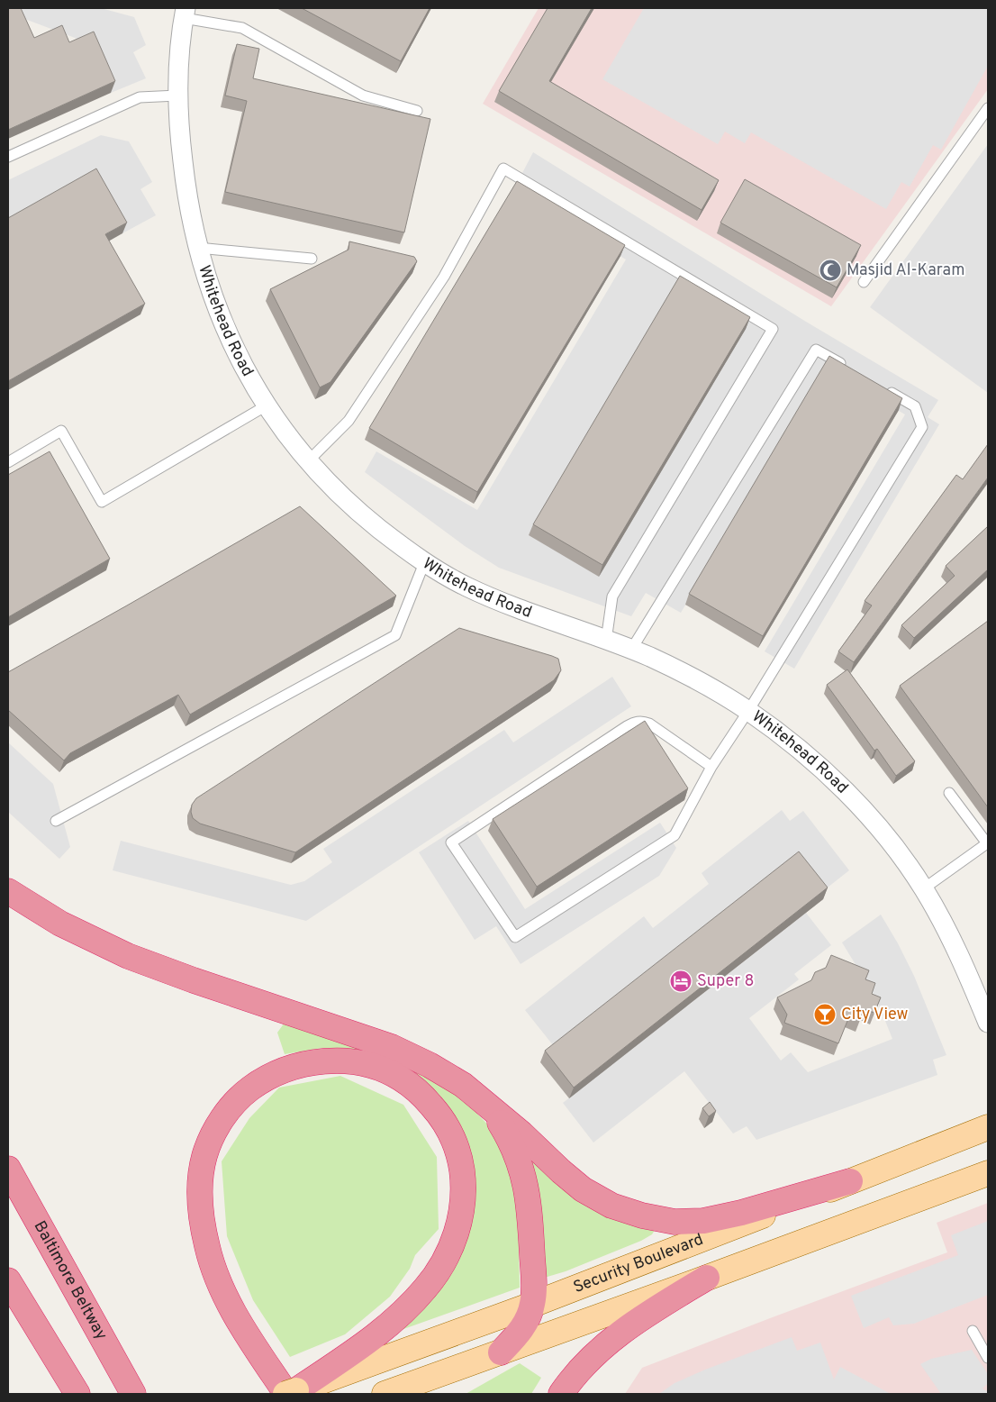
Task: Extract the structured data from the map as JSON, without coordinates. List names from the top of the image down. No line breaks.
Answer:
{"streets":{"highway":["Baltimore Beltway"],"main road":["Security Boulevard"],"street":["Whitehead Road"]},"places":{"mosque":["Masjid Al-Karam"],"hotel":["Super 8"],"bar":["City View"]}}
